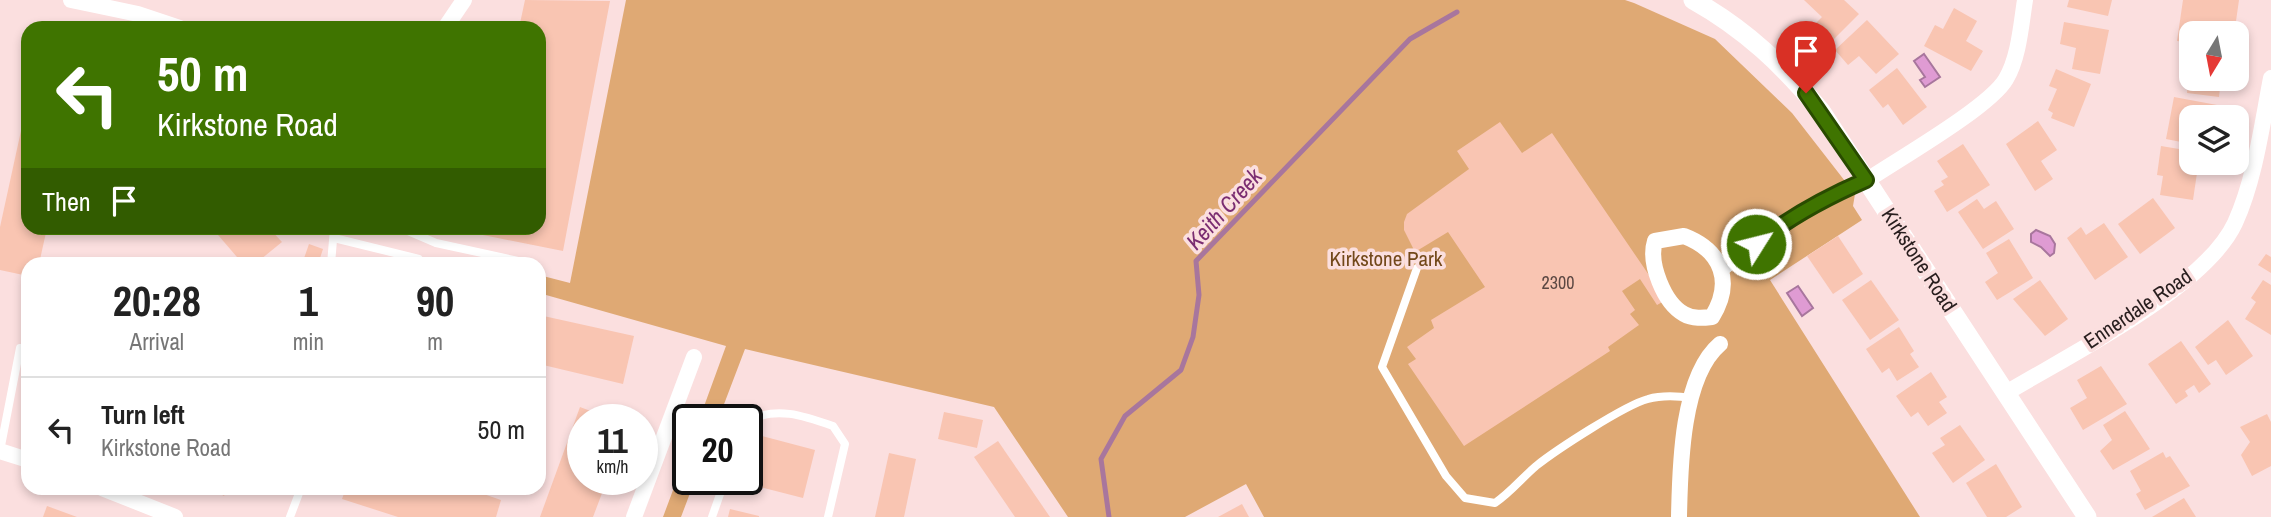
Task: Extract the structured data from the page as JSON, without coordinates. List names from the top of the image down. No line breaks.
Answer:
{"streets":{"street":["Kirkstone Road","Ennerdale Road"]},"crossings":[["Kirkstone Road","Ennerdale Road"]],"water":["Keith Creek"],"parks":["Kirkstone Park"],"house_numbers":["2300"],"north":"bottom","page":{"turn":["50 m","Kirkstone Road"],"then":"Then","eta":["20:28","Arrival","1","min","90","m"],"list":[{"name":"Turn left","note":"Kirkstone Road","value":"50 m"}],"speed":"11 km/h","limit":"20"}}
